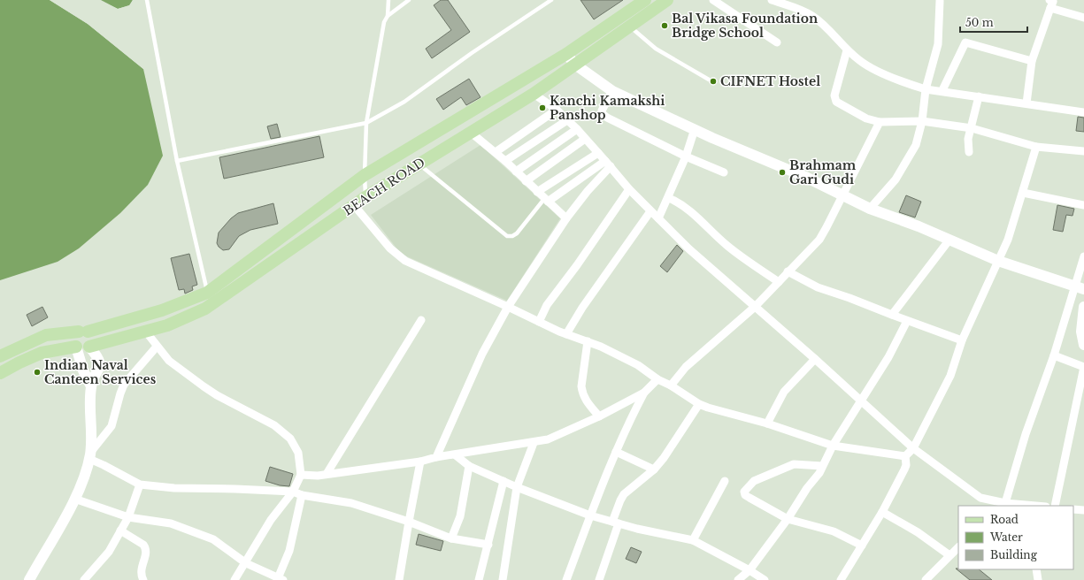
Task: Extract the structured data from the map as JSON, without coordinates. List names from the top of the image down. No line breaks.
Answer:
{"streets":{"main road":["BEACH ROAD"]},"places":["Bal Vikasa Foundation Bridge School","CIFNET Hostel","Kanchi Kamakshi Panshop","Brahmam Gari Gudi","Indian Naval Canteen Services"],"legend":["Road","Water","Building"],"scale_bar":"50 m"}
